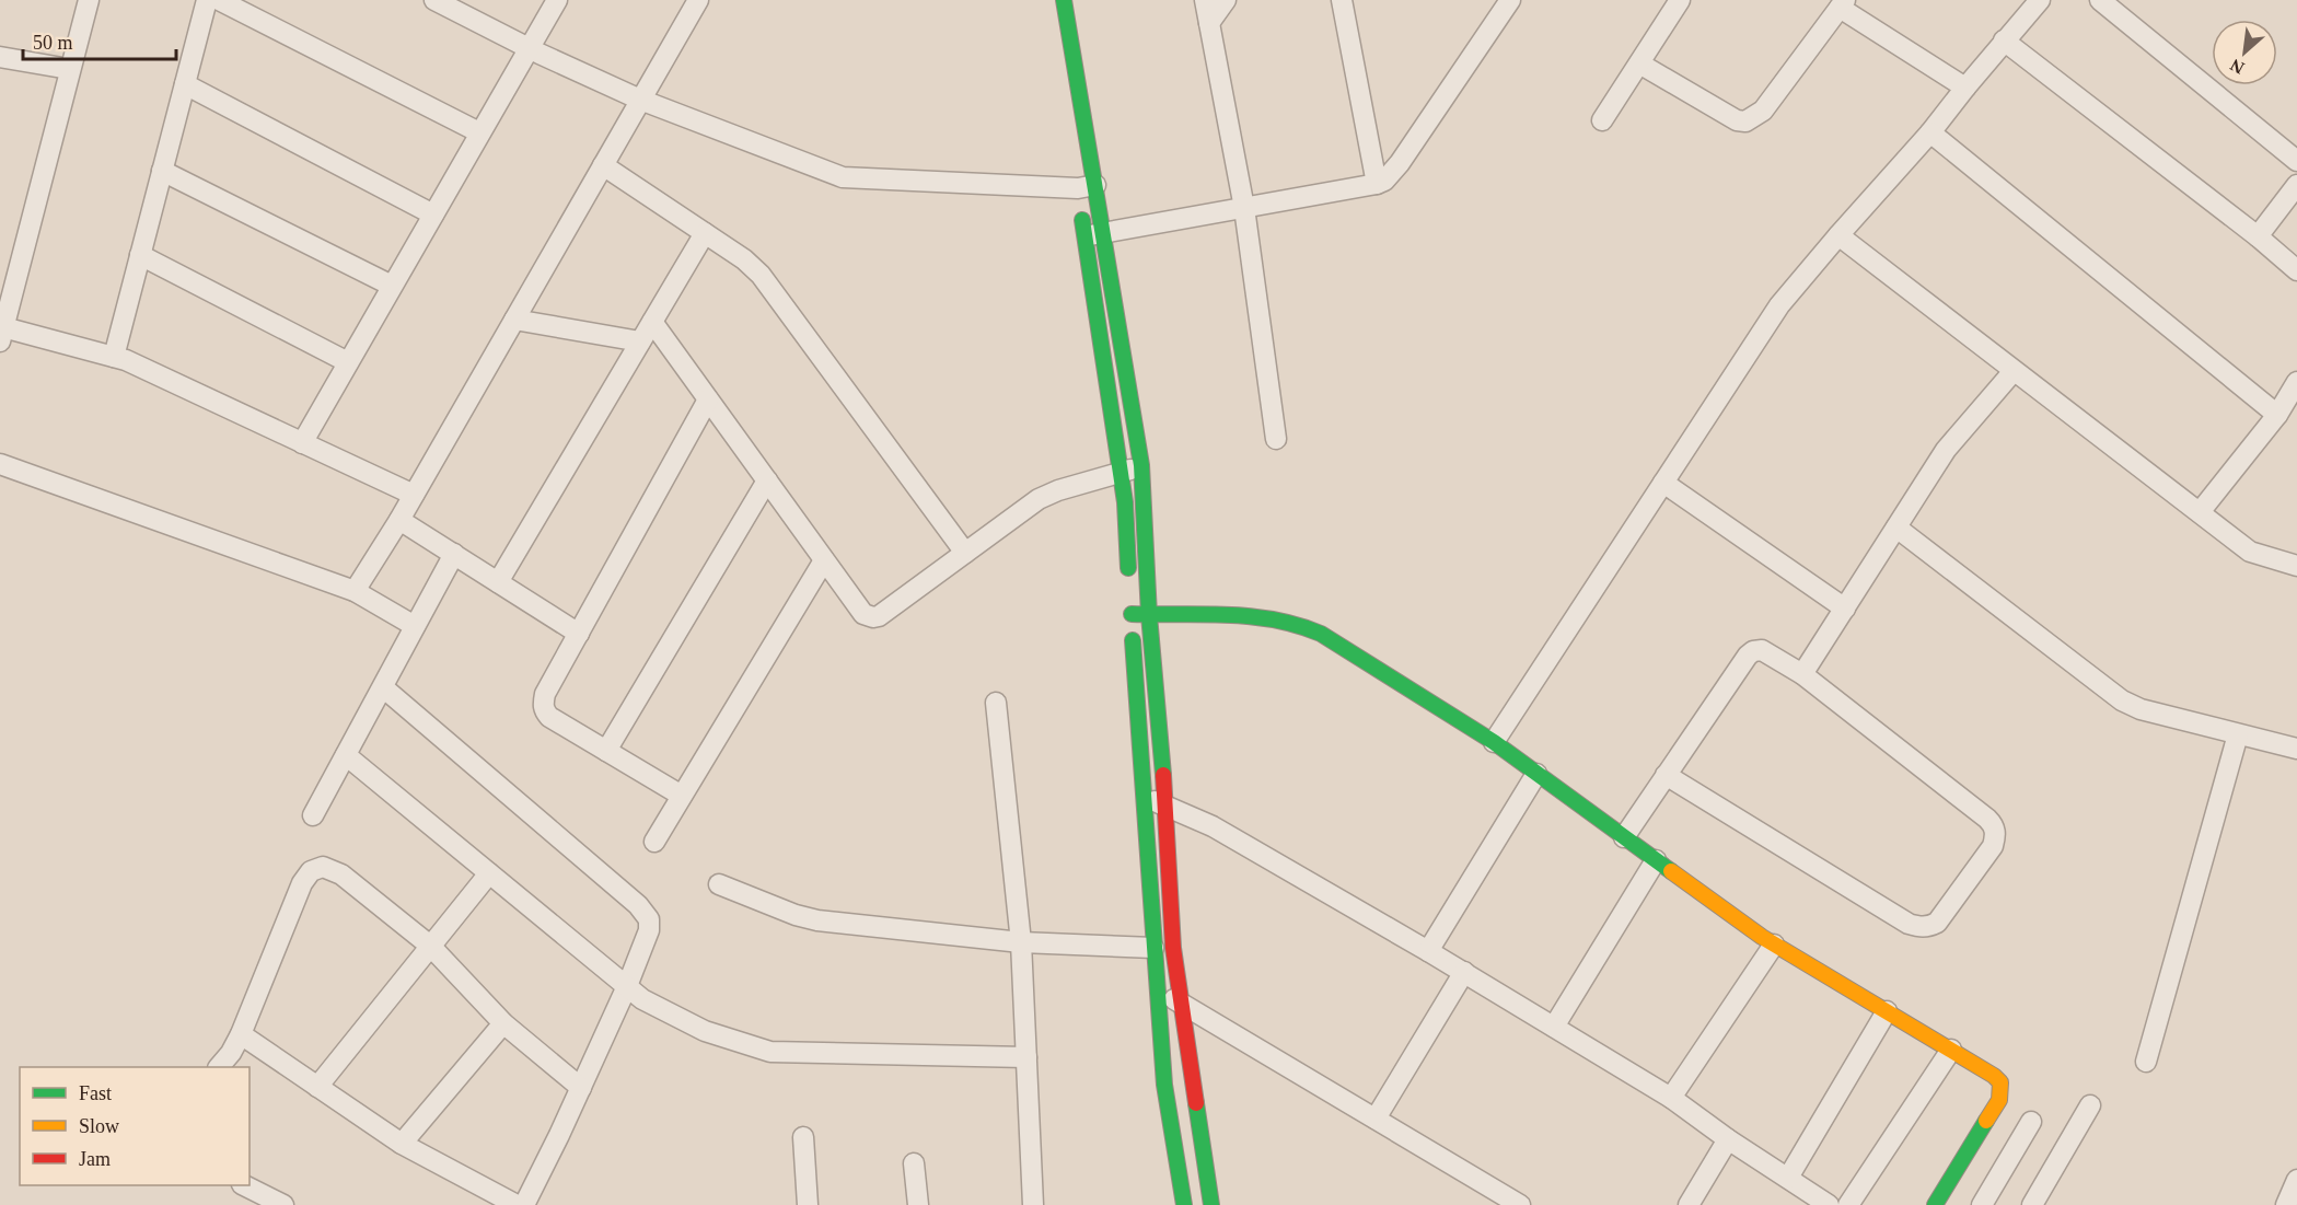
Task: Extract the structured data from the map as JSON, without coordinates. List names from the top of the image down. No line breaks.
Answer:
{"legend":["Fast","Slow","Jam"],"scale_bar":"50 m","north":"bottom left"}
